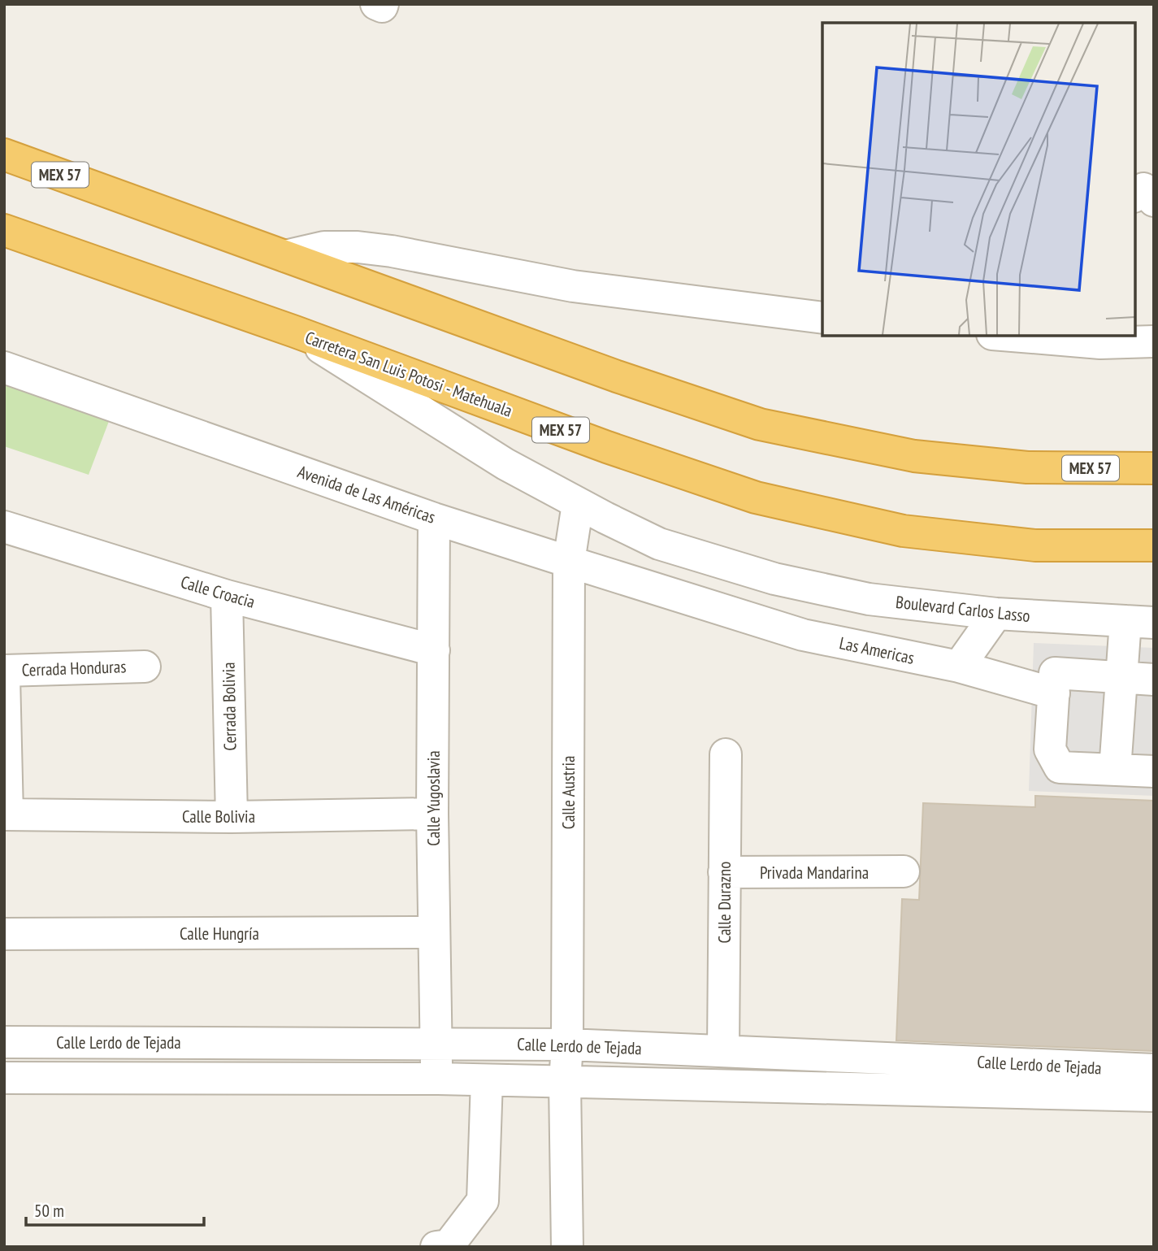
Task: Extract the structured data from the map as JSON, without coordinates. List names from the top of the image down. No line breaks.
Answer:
{"streets":{"highway":["MEX 57","Carretera San Luis Potosi - Matehuala"],"street":["Avenida de Las Américas","Calle Croacia","Boulevard Carlos Lasso","Las Americas","Cerrada Honduras","Cerrada Bolivia","Calle Austria","Calle Yugoslavia","Calle Bolivia","Privada Mandarina","Calle Durazno","Calle Hungría","Calle Lerdo de Tejada"]},"crossings":[["Carretera San Luis Potosi - Matehuala","Boulevard Carlos Lasso"],["Avenida de Las Américas","Las Americas"],["Avenida de Las Américas","Calle Austria"],["Avenida de Las Américas","Calle Yugoslavia"],["Calle Croacia","Cerrada Bolivia"],["Calle Croacia","Calle Yugoslavia"],["Boulevard Carlos Lasso","Calle Austria"],["Cerrada Bolivia","Calle Bolivia"],["Calle Austria","Calle Lerdo de Tejada"],["Calle Yugoslavia","Calle Bolivia"],["Calle Yugoslavia","Calle Hungría"],["Calle Yugoslavia","Calle Lerdo de Tejada"],["Privada Mandarina","Calle Durazno"],["Calle Durazno","Calle Lerdo de Tejada"]],"scale_bar":"50 m"}
